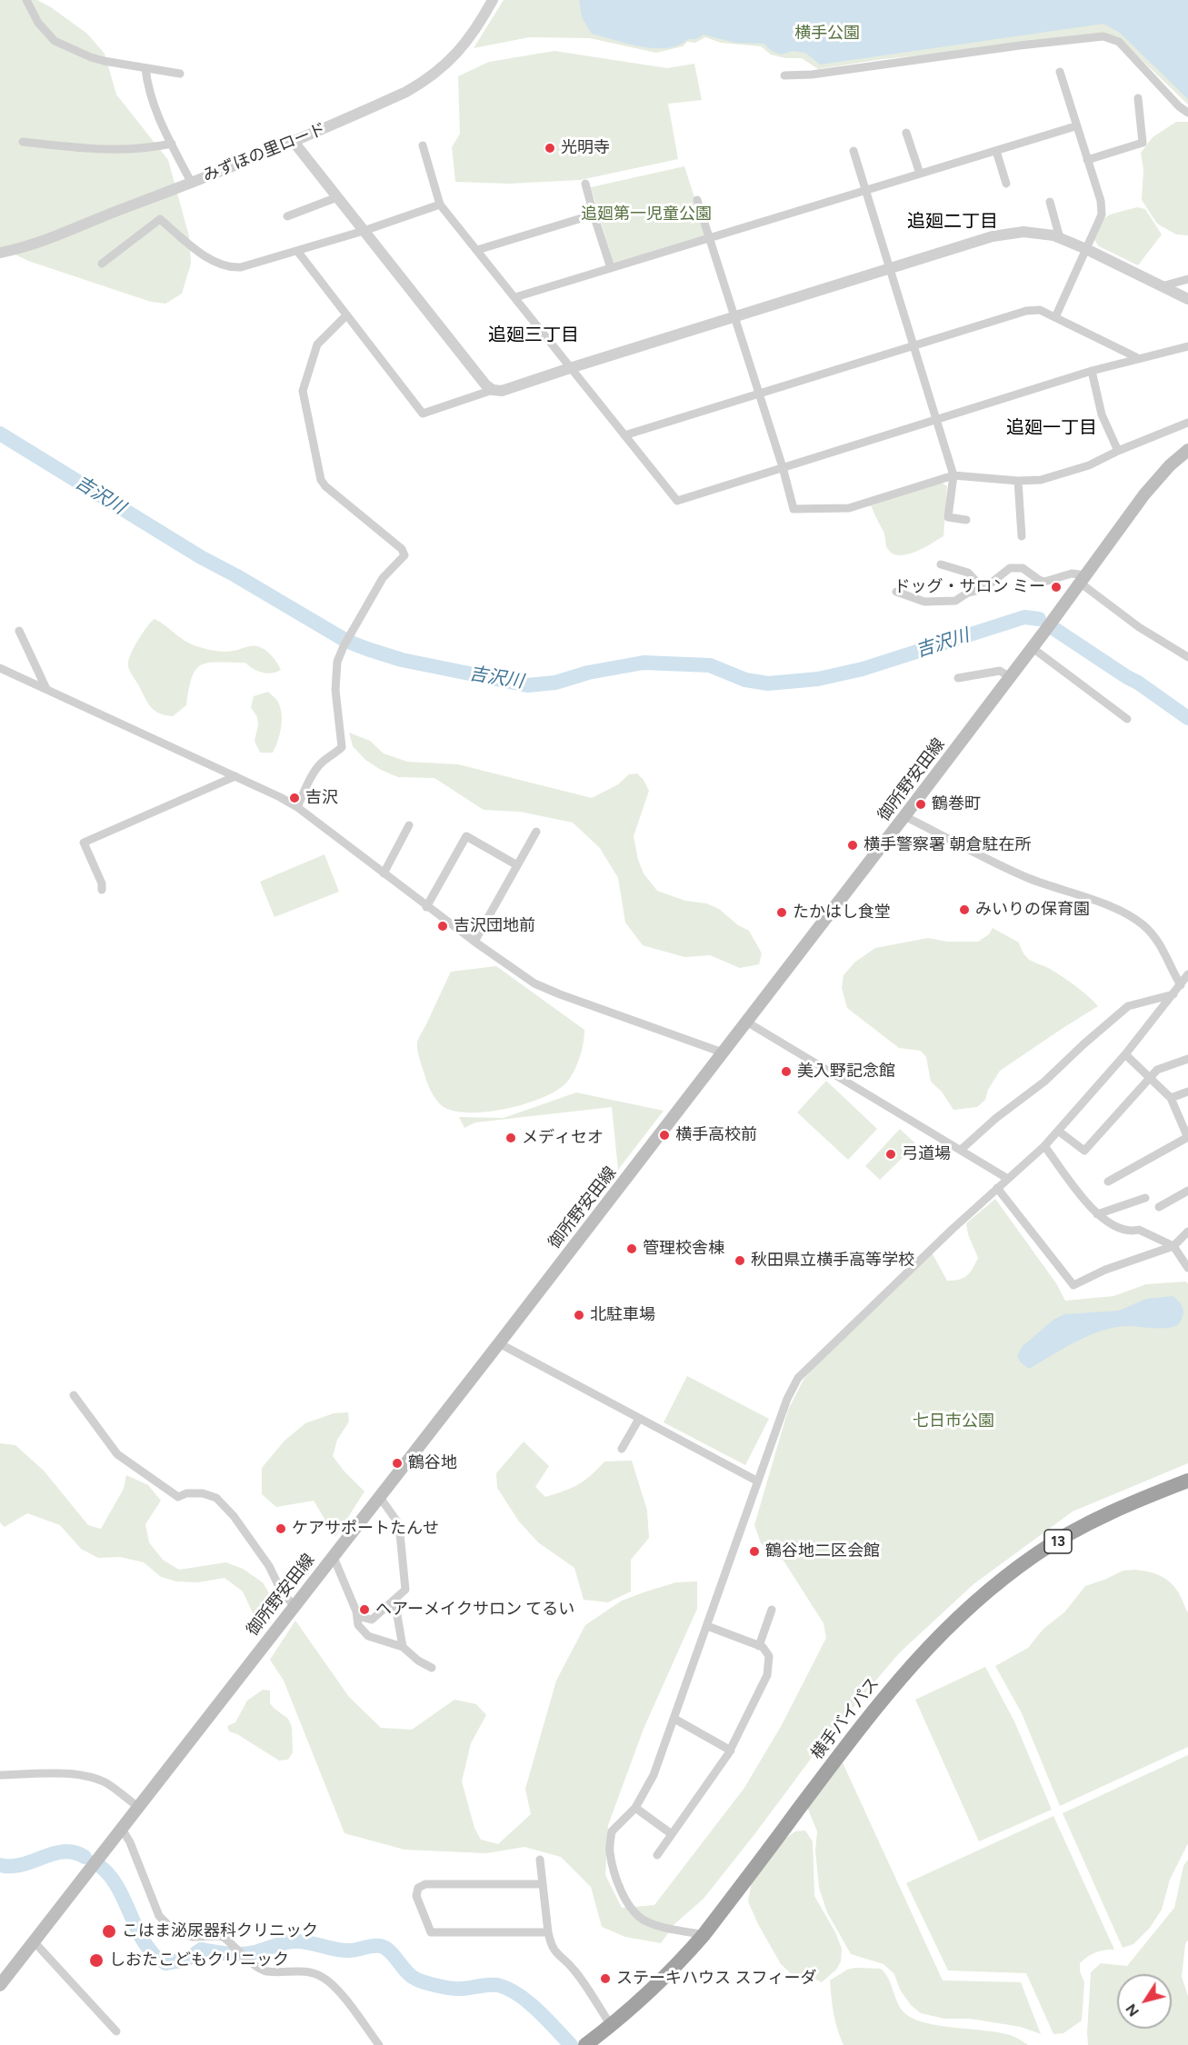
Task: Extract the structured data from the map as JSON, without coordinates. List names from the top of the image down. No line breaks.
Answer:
{"streets":{"highway":["13","横手バイパス"],"main road":["御所野安田線"],"street":["みずほの里ロード"]},"districts":["追廻二丁目","追廻三丁目","追廻一丁目"],"water":["吉沢川"],"parks":["横手公園","追廻第一児童公園","七日市公園"],"places":["光明寺","ドッグ・サロン ミー","吉沢","鶴巻町","横手警察署 朝倉駐在所","みいりの保育園","たかはし食堂","吉沢団地前","美入野記念館","横手高校前","メディセオ","弓道場","管理校舎棟","秋田県立横手高等学校","北駐車場","鶴谷地","ケアサポートたんせ","鶴谷地二区会館","ヘアーメイクサロン てるい","こはま泌尿器科クリニック","しおたこどもクリニック","ステーキハウス スフィーダ"],"north":"bottom left"}
